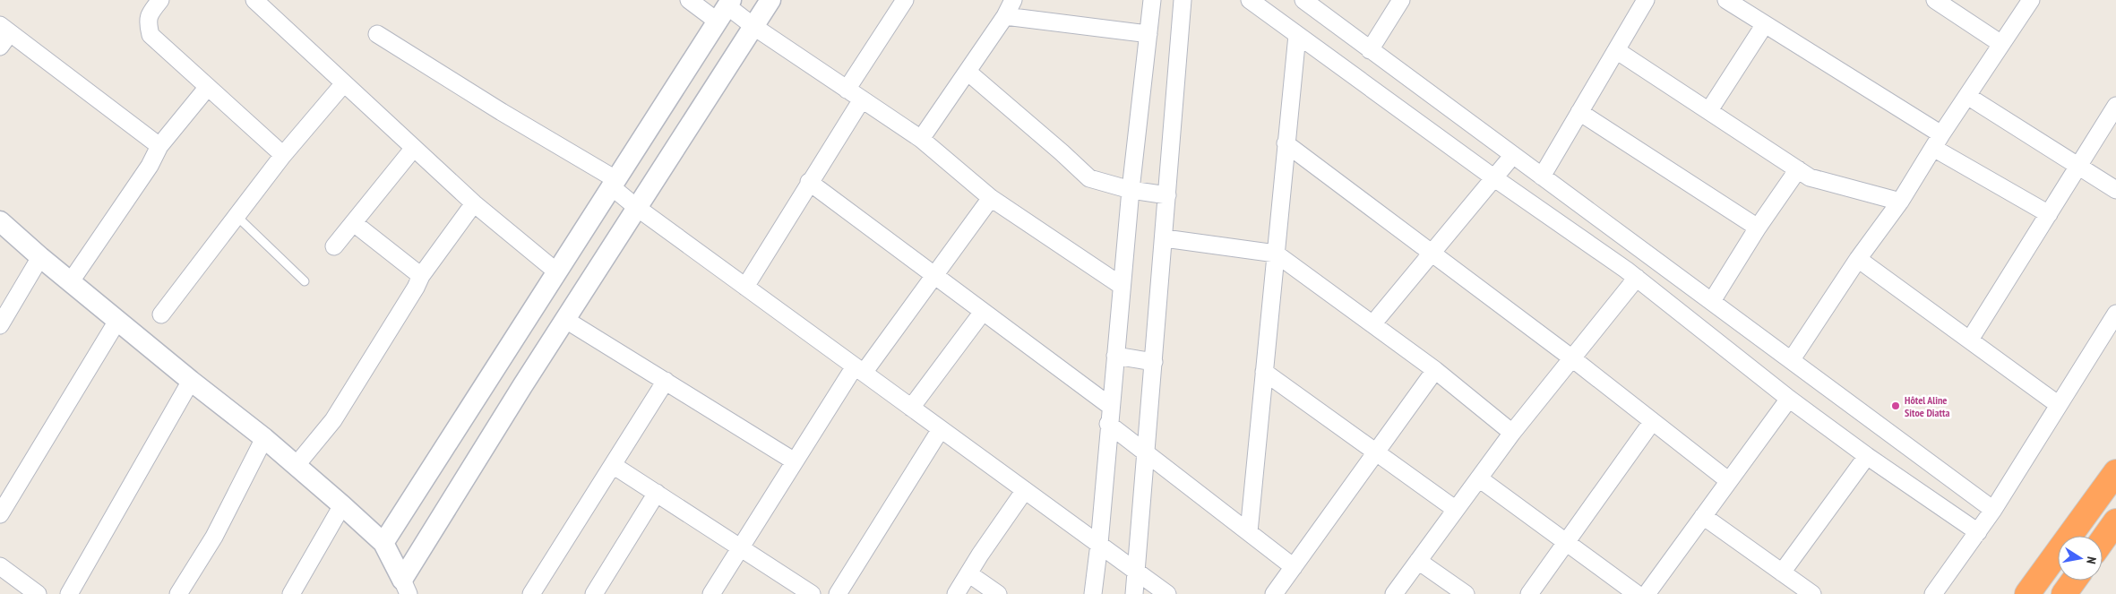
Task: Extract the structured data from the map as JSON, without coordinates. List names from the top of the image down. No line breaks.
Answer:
{"places":["Hôtel Aline Sitoe Diatta"],"north":"right"}
